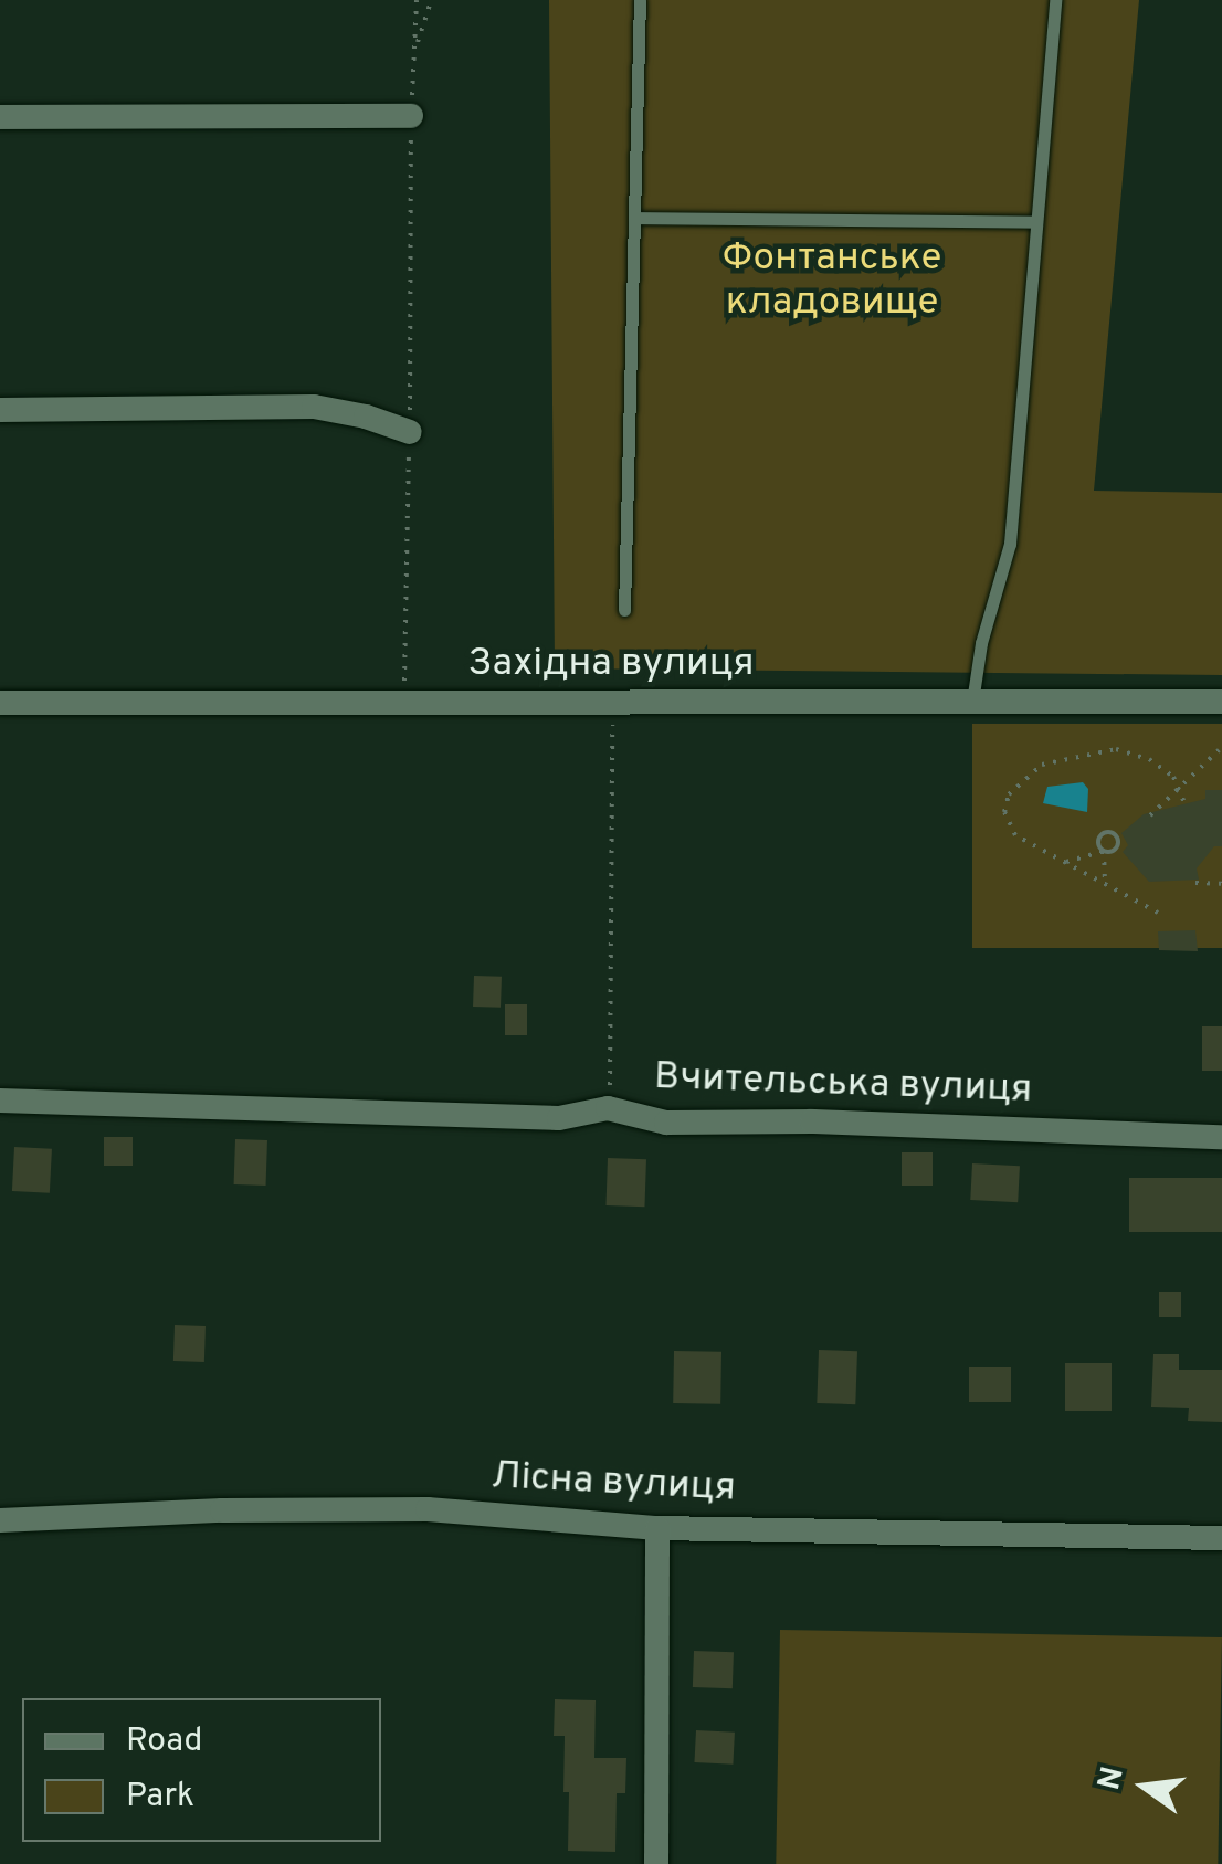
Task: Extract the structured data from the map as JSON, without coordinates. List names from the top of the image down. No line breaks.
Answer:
{"streets":{"street":["Західна вулиця","Вчительська вулиця","Лісна вулиця"]},"parks":["Фонтанське кладовище"],"legend":["Road","Park"],"north":"left"}
